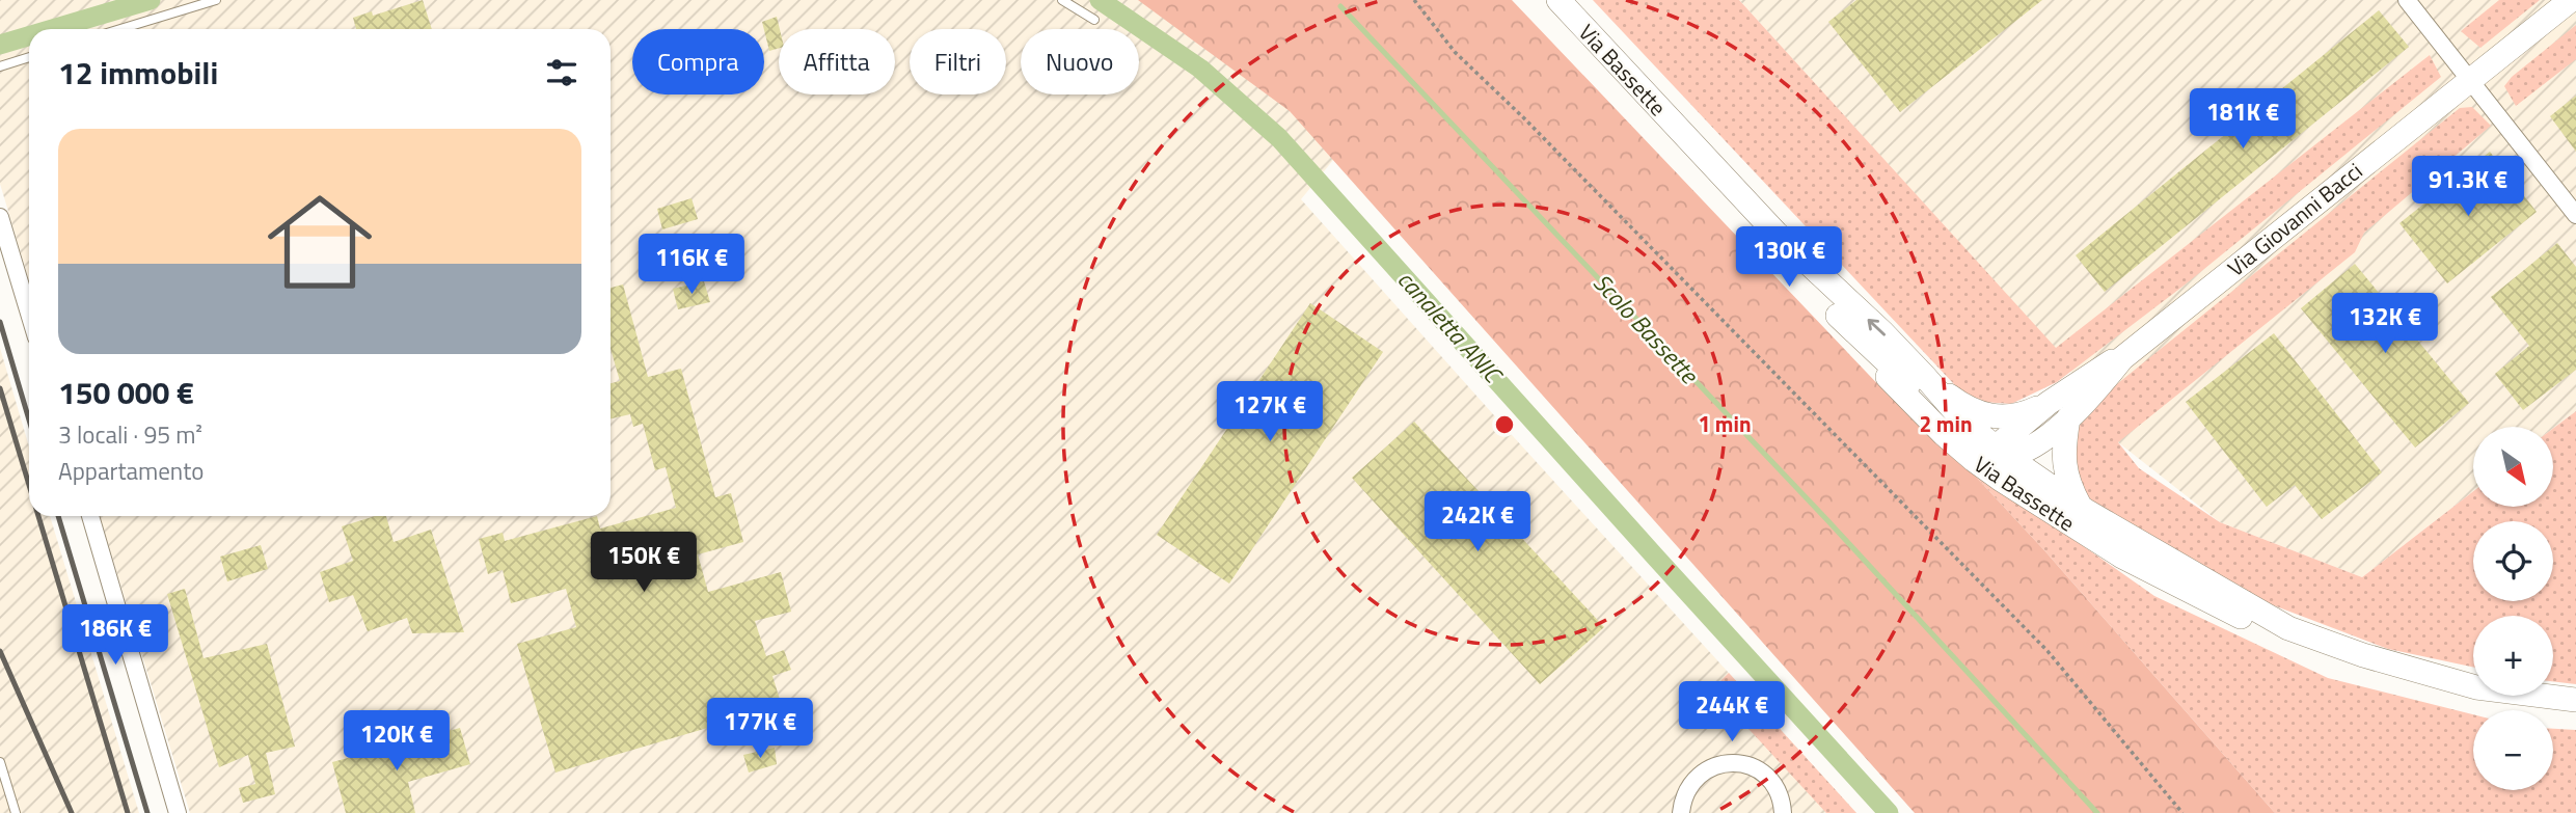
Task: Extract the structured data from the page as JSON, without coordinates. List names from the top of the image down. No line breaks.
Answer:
{"streets":{"main road":["Via Bassette","Via Giovanni Bacci"]},"crossings":[["Via Bassette","Via Giovanni Bacci"]],"water":["canaletta ANIC","Scolo Bassette"],"north":"bottom right","page":{"chip":["Compra","Affitta","Filtri","Nuovo"],"heading":"12 immobili","price":["181K €","91.3K €","130K €","116K €","132K €","127K €","242K €","150K €","186K €","244K €","177K €","120K €"],"list":[{"name":"150 000 €","note":"3 locali · 95 m² · Appartamento"}],"map_buttons":["+","−"]},"rings":["1 min","2 min"]}
